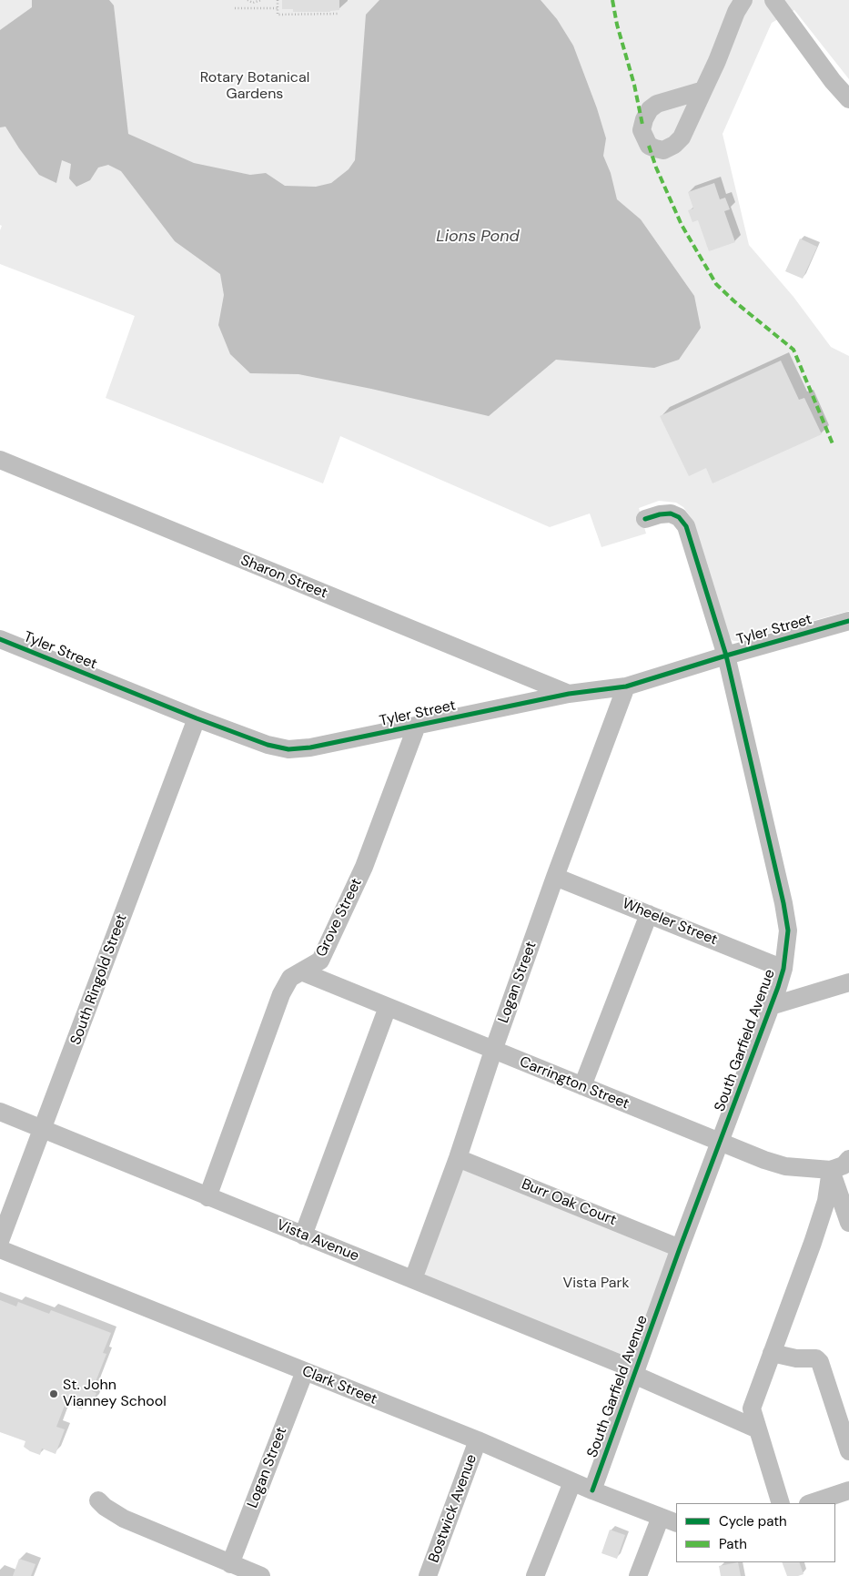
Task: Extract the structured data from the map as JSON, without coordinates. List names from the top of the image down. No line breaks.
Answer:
{"streets":{"street":["Sharon Street","Tyler Street","Grove Street","Wheeler Street","South Ringold Street","Logan Street","South Garfield Avenue","Carrington Street","Burr Oak Court","Vista Avenue","Clark Street","Bostwick Avenue"]},"crossings":[["Sharon Street","Tyler Street"],["Tyler Street","Grove Street"],["Tyler Street","South Ringold Street"],["Tyler Street","Logan Street"],["Tyler Street","South Garfield Avenue"],["Grove Street","Carrington Street"],["Grove Street","Vista Avenue"],["Wheeler Street","Logan Street"],["Wheeler Street","South Garfield Avenue"],["South Ringold Street","Vista Avenue"],["Logan Street","Carrington Street"],["Logan Street","Burr Oak Court"],["Logan Street","Vista Avenue"],["Logan Street","Clark Street"],["South Garfield Avenue","Carrington Street"],["South Garfield Avenue","Burr Oak Court"],["South Garfield Avenue","Vista Avenue"],["South Garfield Avenue","Clark Street"],["Clark Street","Bostwick Avenue"]],"water":["Lions Pond"],"parks":["Rotary Botanical Gardens","Vista Park"],"places":["St. John Vianney School"],"legend":["Cycle path","Path"]}
